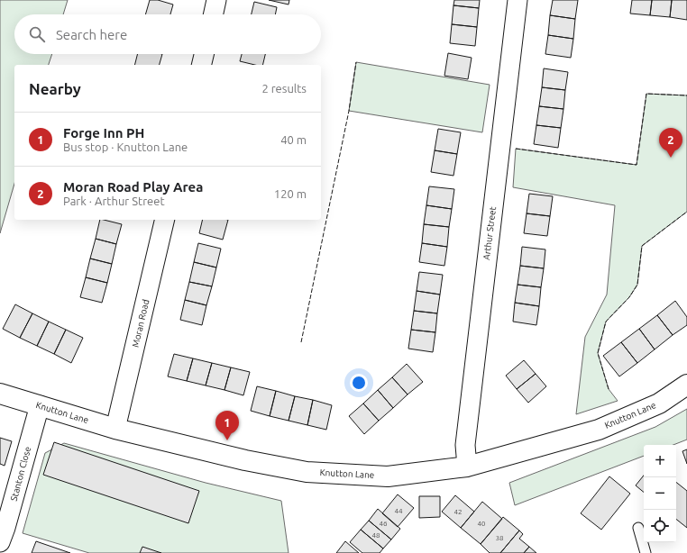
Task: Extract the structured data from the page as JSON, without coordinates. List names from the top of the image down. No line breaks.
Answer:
{"streets":{"main road":["Knutton Lane"],"street":["Arthur Street","Moran Road","Stanton Close"]},"crossings":[["Arthur Street","Knutton Lane"],["Moran Road","Knutton Lane"],["Knutton Lane","Stanton Close"]],"house_numbers":["44","42","46","40","48","38"],"page":{"search":"Search here","heading":["Nearby","2 results"],"list":[{"mark":"1","name":"Forge Inn PH","note":"Bus stop · Knutton Lane","value":"40 m"},{"mark":"2","name":"Moran Road Play Area","note":"Park · Arthur Street","value":"120 m"}],"pins":["2","1"],"map_buttons":["+","−"]}}
